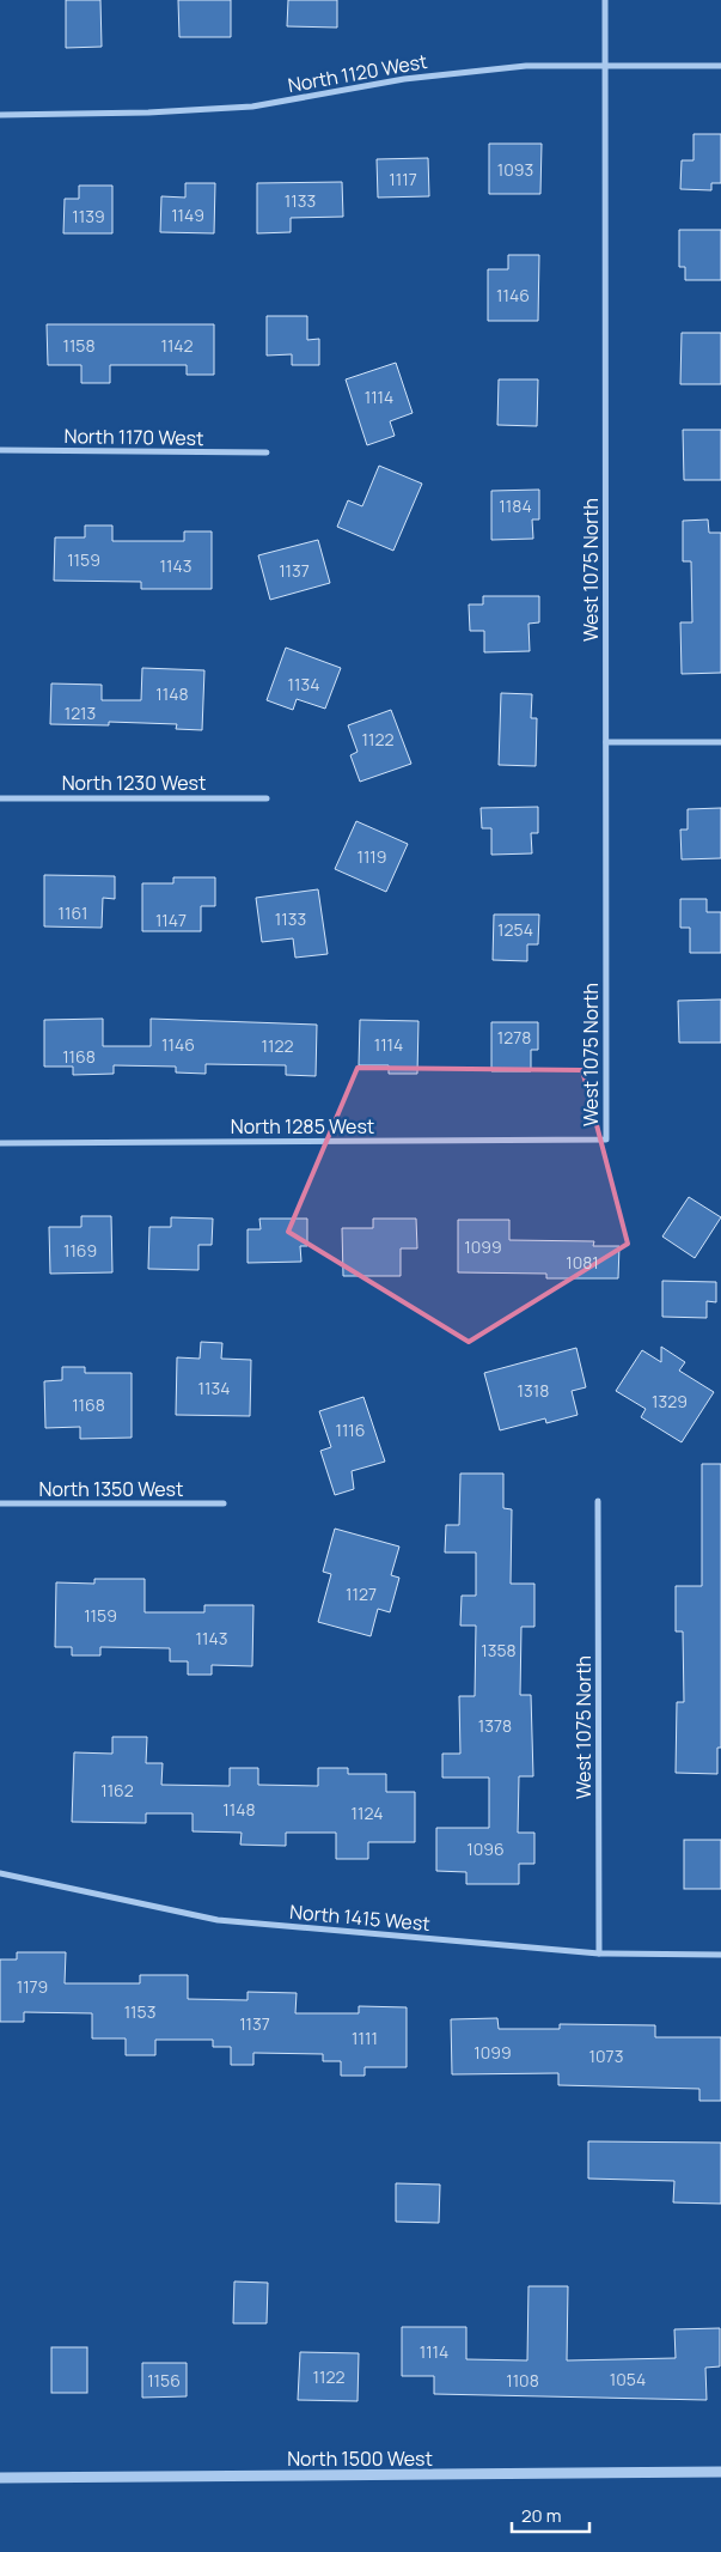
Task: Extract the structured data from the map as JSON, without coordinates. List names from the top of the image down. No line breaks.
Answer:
{"streets":{"street":["North 1120 West","North 1170 West","West 1075 North","North 1230 West","North 1285 West","North 1350 West","North 1415 West","North 1500 West"]},"crossings":[["North 1120 West","West 1075 North"],["West 1075 North","North 1285 West"],["West 1075 North","North 1415 West"]],"house_numbers":["1093","1117","1133","1149","1139","1146","1158","1142","1114","1184","1159","1143","1137","1134","1148","1213","1122","1119","1161","1133","1147","1254","1278","1146","1114","1122","1168","1099","1169","1081","1134","1318","1329","1168","1116","1127","1159","1143","1358","1378","1162","1148","1124","1096","1179","1153","1137","1111","1099","1073","1114","1122","1054","1156","1108"],"scale_bar":"20 m"}
